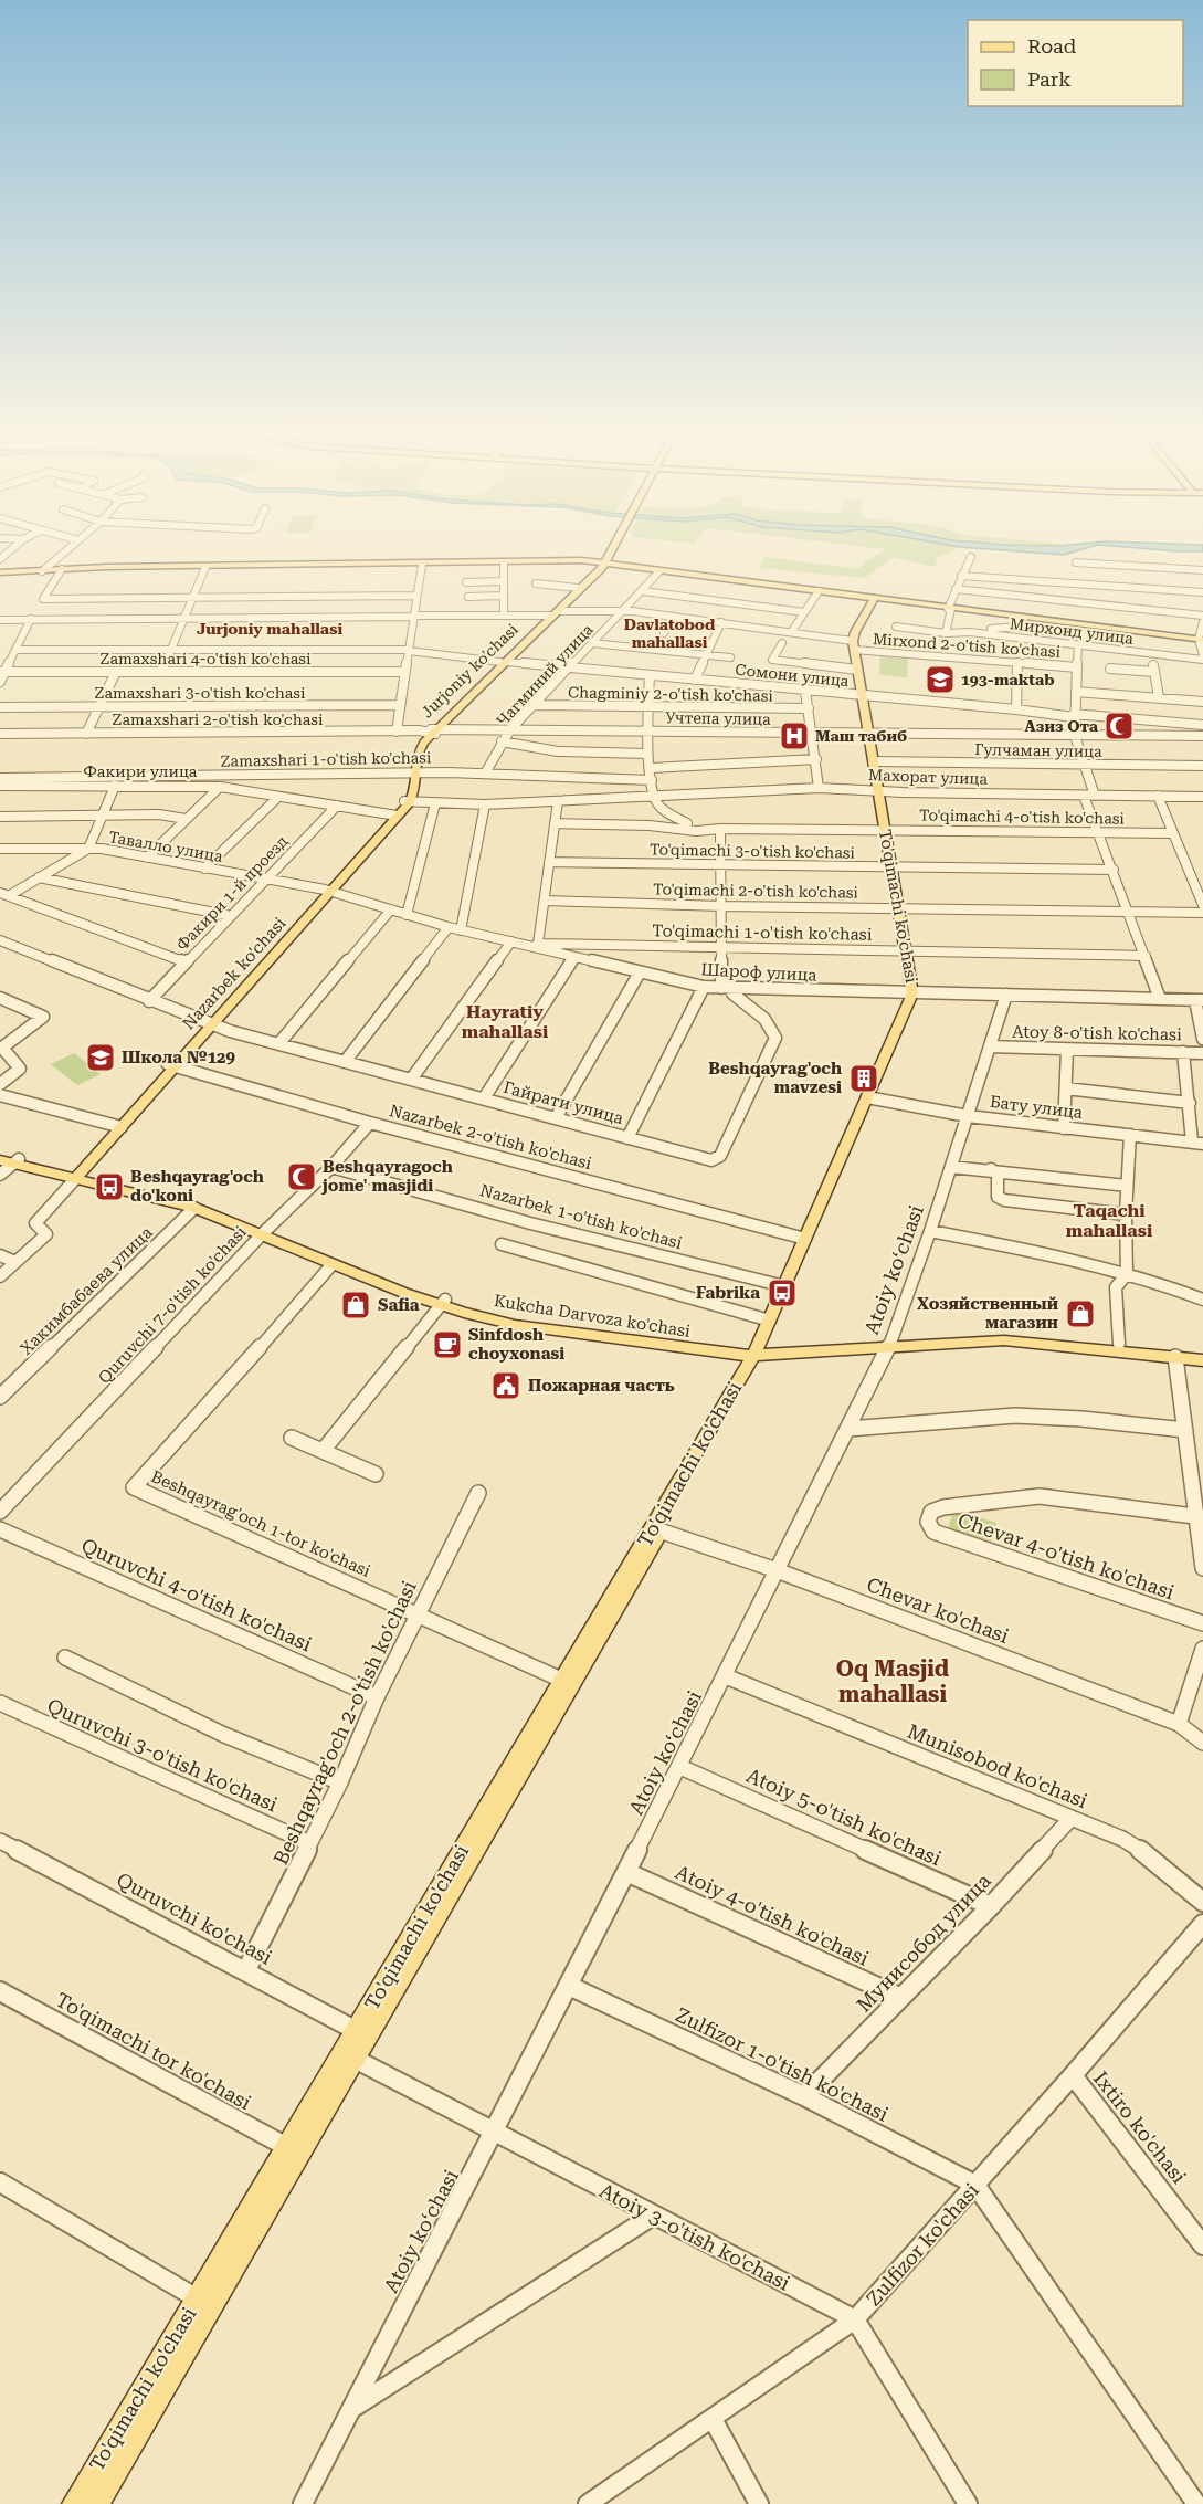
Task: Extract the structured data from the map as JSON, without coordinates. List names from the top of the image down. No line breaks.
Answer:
{"streets":{"main road":["Jurjoniy ko'chasi","To'qimachi ko'chasi","Nazarbek ko'chasi","Kukcha Darvoza ko'chasi"],"street":["Мирхонд улица","Mirxond 2-o'tish ko'chasi","Zamaxshari 4-o'tish ko'chasi","Чагминий улица","Сомони улица","Zamaxshari 3-o'tish ko'chasi","Chagminiy 2-o'tish ko'chasi","Учтепа улица","Zamaxshari 2-o'tish ko'chasi","Гулчаман улица","Zamaxshari 1-o'tish ko'chasi","Факири улица","Махорат улица","To'qimachi 4-o'tish ko'chasi","Тавалло улица","To'qimachi 3-o'tish ko'chasi","To'qimachi 2-o'tish ko'chasi","Факири 1-й проезд","To'qimachi 1-o'tish ko'chasi","Шароф улица","Atoy 8-o'tish ko'chasi","Гайрати улица","Бату улица","Nazarbek 2-o'tish ko'chasi","Nazarbek 1-o'tish ko'chasi","Atoiy koʻchasi","Хакимбабаева улица","Quruvchi 7-o'tish ko'chasi","Beshqayrag'och 1-tor ko'chasi","Chevar 4-o'tish ko'chasi","Quruvchi 4-o'tish ko'chasi","Chevar ko'chasi","Beshqayrag'och 2-o'tish ko'chasi","Quruvchi 3-o'tish ko'chasi","Munisobod ko'chasi","Atoiy 5-o'tish ko'chasi","Atoiy 4-o'tish ko'chasi","Quruvchi ko'chasi","Мунисобод улица","To'qimachi tor ko'chasi","Zulfizor 1-o'tish ko'chasi","Ixtiro ko'chasi","Atoiy 3-o'tish ko'chasi","Zulfizor ko'chasi"]},"crossings":[["Mirxond 2-o'tish ko'chasi","Jurjoniy ko'chasi"],["Mirxond 2-o'tish ko'chasi","Чагминий улица"],["Mirxond 2-o'tish ko'chasi","To'qimachi ko'chasi"],["Jurjoniy ko'chasi","Сомони улица"],["Jurjoniy ko'chasi","Учтепа улица"],["Jurjoniy ko'chasi","Zamaxshari 2-o'tish ko'chasi"],["Jurjoniy ko'chasi","Zamaxshari 1-o'tish ko'chasi"],["Чагминий улица","Сомони улица"],["Чагминий улица","Chagminiy 2-o'tish ko'chasi"],["Чагминий улица","Учтепа улица"],["Чагминий улица","Zamaxshari 1-o'tish ko'chasi"],["Сомони улица","To'qimachi ko'chasi"],["Учтепа улица","Zamaxshari 2-o'tish ko'chasi"],["Учтепа улица","To'qimachi ko'chasi"],["Гулчаман улица","To'qimachi ko'chasi"],["Факири улица","Факири 1-й проезд"],["Факири улица","Nazarbek ko'chasi"],["Махорат улица","To'qimachi ko'chasi"],["Махорат улица","Nazarbek ko'chasi"],["To'qimachi 4-o'tish ko'chasi","To'qimachi ko'chasi"],["Тавалло улица","Факири 1-й проезд"],["Тавалло улица","Шароф улица"],["Тавалло улица","Nazarbek ko'chasi"],["To'qimachi 3-o'tish ko'chasi","To'qimachi ko'chasi"],["To'qimachi 2-o'tish ko'chasi","To'qimachi ko'chasi"],["Факири 1-й проезд","Гайрати улица"],["To'qimachi ko'chasi","To'qimachi 1-o'tish ko'chasi"],["To'qimachi ko'chasi","Шароф улица"],["To'qimachi ko'chasi","Бату улица"],["To'qimachi ko'chasi","Nazarbek 2-o'tish ko'chasi"],["To'qimachi ko'chasi","Nazarbek 1-o'tish ko'chasi"],["To'qimachi ko'chasi","Kukcha Darvoza ko'chasi"],["To'qimachi ko'chasi","Beshqayrag'och 1-tor ko'chasi"],["To'qimachi ko'chasi","Chevar ko'chasi"],["To'qimachi ko'chasi","Quruvchi ko'chasi"],["To'qimachi ko'chasi","To'qimachi tor ko'chasi"],["To'qimachi ko'chasi","Atoiy 3-o'tish ko'chasi"],["To'qimachi 1-o'tish ko'chasi","Шароф улица"],["Шароф улица","Nazarbek ko'chasi"],["Шароф улица","Гайрати улица"],["Шароф улица","Atoiy koʻchasi"],["Nazarbek ko'chasi","Гайрати улица"],["Nazarbek ko'chasi","Nazarbek 2-o'tish ko'chasi"],["Nazarbek ko'chasi","Kukcha Darvoza ko'chasi"],["Atoy 8-o'tish ko'chasi","Atoiy koʻchasi"],["Бату улица","Atoiy koʻchasi"],["Nazarbek 2-o'tish ko'chasi","Quruvchi 7-o'tish ko'chasi"],["Nazarbek 1-o'tish ko'chasi","Quruvchi 7-o'tish ko'chasi"],["Atoiy koʻchasi","Kukcha Darvoza ko'chasi"],["Atoiy koʻchasi","Chevar ko'chasi"],["Atoiy koʻchasi","Munisobod ko'chasi"],["Atoiy koʻchasi","Atoiy 5-o'tish ko'chasi"],["Atoiy koʻchasi","Atoiy 4-o'tish ko'chasi"],["Atoiy koʻchasi","Zulfizor 1-o'tish ko'chasi"],["Atoiy koʻchasi","Atoiy 3-o'tish ko'chasi"],["Хакимбабаева улица","Kukcha Darvoza ko'chasi"],["Quruvchi 7-o'tish ko'chasi","Kukcha Darvoza ko'chasi"],["Kukcha Darvoza ko'chasi","Beshqayrag'och 1-tor ko'chasi"],["Beshqayrag'och 1-tor ko'chasi","Beshqayrag'och 2-o'tish ko'chasi"],["Quruvchi 4-o'tish ko'chasi","Beshqayrag'och 2-o'tish ko'chasi"],["Beshqayrag'och 2-o'tish ko'chasi","Quruvchi 3-o'tish ko'chasi"],["Beshqayrag'och 2-o'tish ko'chasi","Quruvchi ko'chasi"],["Munisobod ko'chasi","Мунисобод улица"],["Atoiy 5-o'tish ko'chasi","Мунисобод улица"],["Atoiy 4-o'tish ko'chasi","Мунисобод улица"],["Мунисобод улица","Zulfizor 1-o'tish ko'chasi"],["Zulfizor 1-o'tish ko'chasi","Zulfizor ko'chasi"],["Ixtiro ko'chasi","Zulfizor ko'chasi"],["Atoiy 3-o'tish ko'chasi","Zulfizor ko'chasi"]],"districts":["Davlatobod mahallasi","Jurjoniy mahallasi","Hayratiy mahallasi","Taqachi mahallasi","Oq Masjid mahallasi"],"places":{"school or university":["193-maktab","Школа №129"],"mosque":["Азиз Ота","Beshqayragoch jome' masjidi"],"hospital":["Маш табиб"],"building":["Beshqayrag'och mavzesi"],"bus stop":["Beshqayrag'och do'koni","Fabrika"],"shop":["Safia","Хозяйственный магазин"],"cafe":["Sinfdosh choyxonasi"],"public building":["Пожарная часть"]},"legend":["Road","Park"]}
